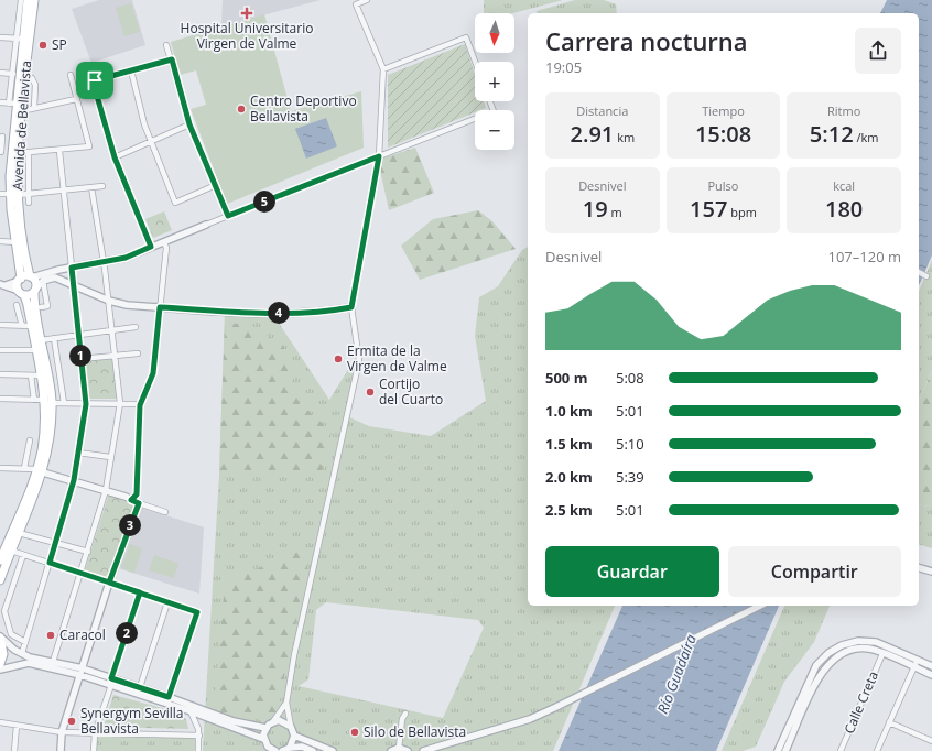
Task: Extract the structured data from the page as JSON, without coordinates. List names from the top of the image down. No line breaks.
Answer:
{"streets":{"main road":["Avenida de Bellavista"],"street":["Calle Creta"]},"water":["Río Guadaíra"],"places":{"health":["Hospital Universitario Virgen de Valme"],"other":["SP","Centro Deportivo Bellavista","Ermita de la Virgen de Valme","Cortijo del Cuarto","Caracol","Synergym Sevilla Bellavista","Silo de Bellavista"]},"north":"bottom","page":{"map_buttons":["+","−"],"heading":["Carrera nocturna","19:05"],"stats":[["Distancia","2.91 km"],["Tiempo","15:08"],["Ritmo","5:12 /km"],["Desnivel","19 m"],["Pulso","157 bpm"],["kcal","180"]],"pins":["5","4","1","3","2"],"chart":["Desnivel","107–120 m"],"list":[{"name":"500 m","note":"5:08"},{"name":"1.0 km","note":"5:01"},{"name":"1.5 km","note":"5:10"},{"name":"2.0 km","note":"5:39"},{"name":"2.5 km","note":"5:01"}],"buttons":["Guardar","Compartir"]}}
